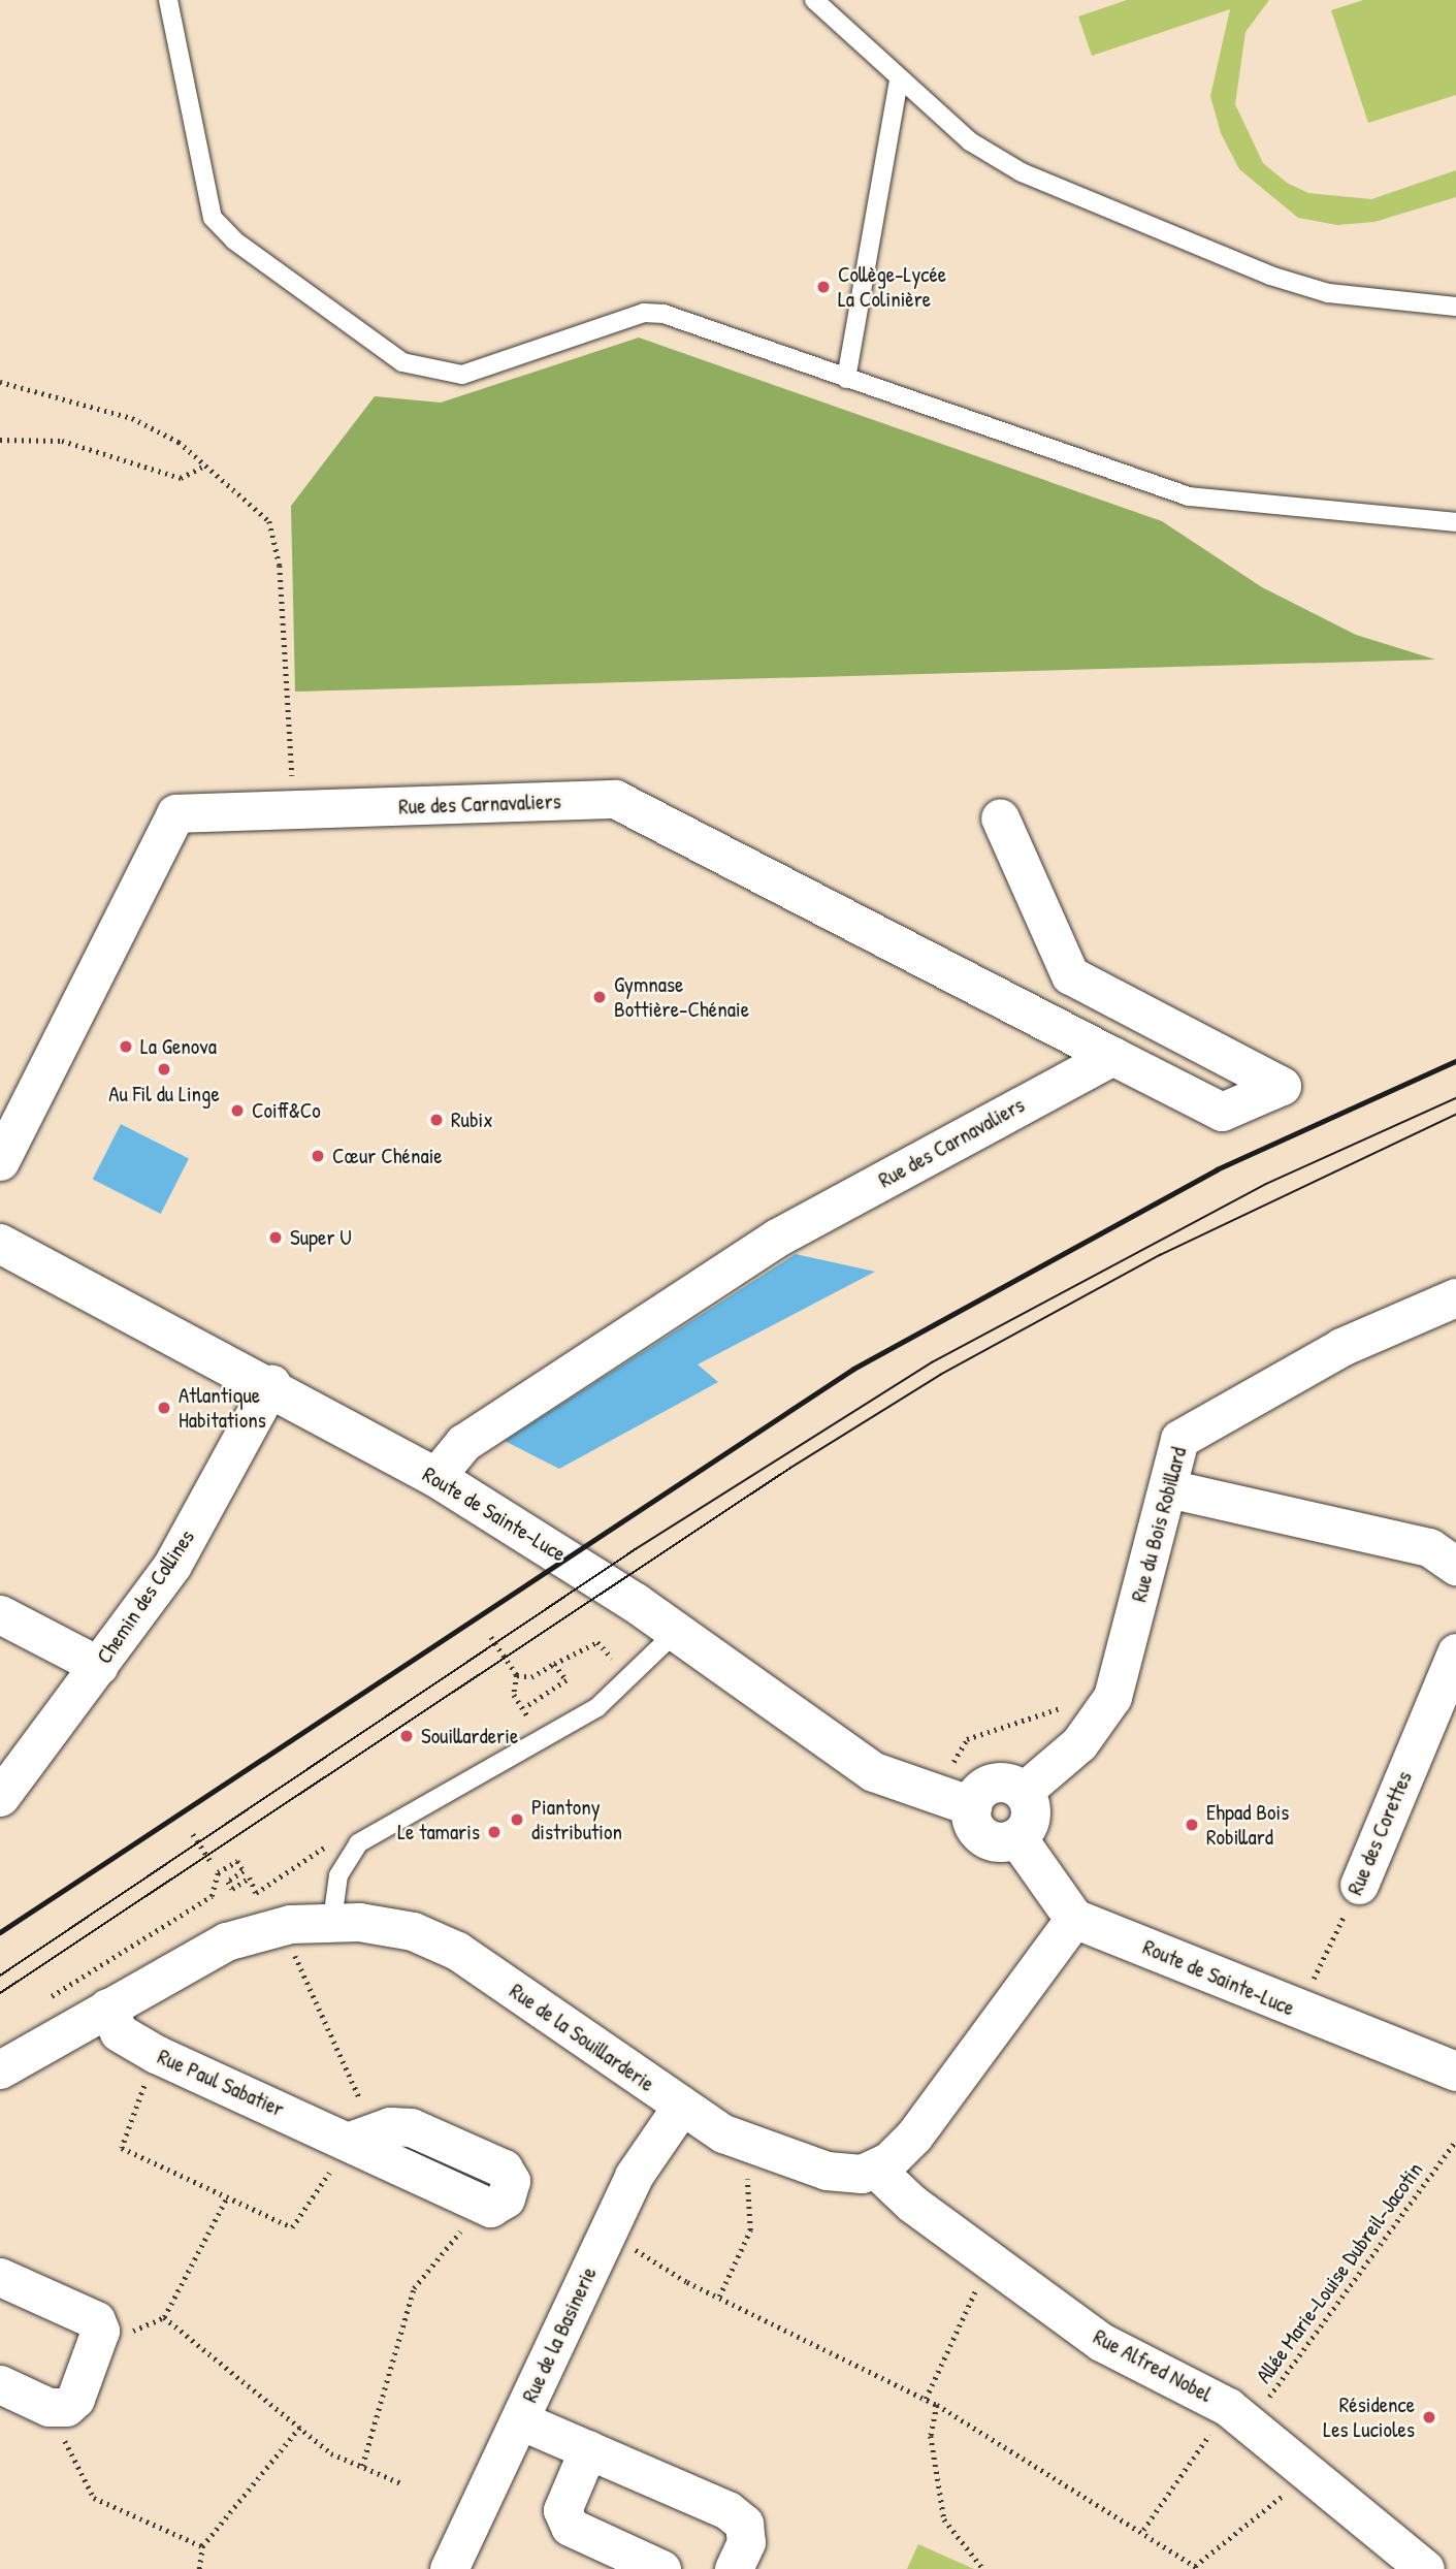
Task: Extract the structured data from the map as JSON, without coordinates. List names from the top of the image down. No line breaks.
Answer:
{"streets":{"street":["Rue des Carnavaliers","Route de Sainte-Luce","Rue du Bois Robillard","Chemin des Collines","Rue des Corettes","Rue de la Souillarderie","Rue Paul Sabatier","Rue de la Basinerie","Rue Alfred Nobel"],"path":["Allée Marie-Louise Dubreil-Jacotin"]},"crossings":[["Rue des Carnavaliers","Route de Sainte-Luce"],["Route de Sainte-Luce","Rue du Bois Robillard"],["Route de Sainte-Luce","Chemin des Collines"],["Route de Sainte-Luce","Rue des Corettes"],["Rue de la Souillarderie","Rue Paul Sabatier"],["Rue de la Souillarderie","Rue de la Basinerie"],["Rue de la Souillarderie","Rue Alfred Nobel"],["Allée Marie-Louise Dubreil-Jacotin","Rue Alfred Nobel"]],"places":["Collège-Lycée La Colinière","Gymnase Bottière-Chénaie","La Genova","Au Fil du Linge","Coiff&Co","Rubix","Cœur Chénaie","Super U","Atlantique Habitations","Souillarderie","Piantony distribution","Ehpad Bois Robillard","Le tamaris","Résidence Les Lucioles"]}
